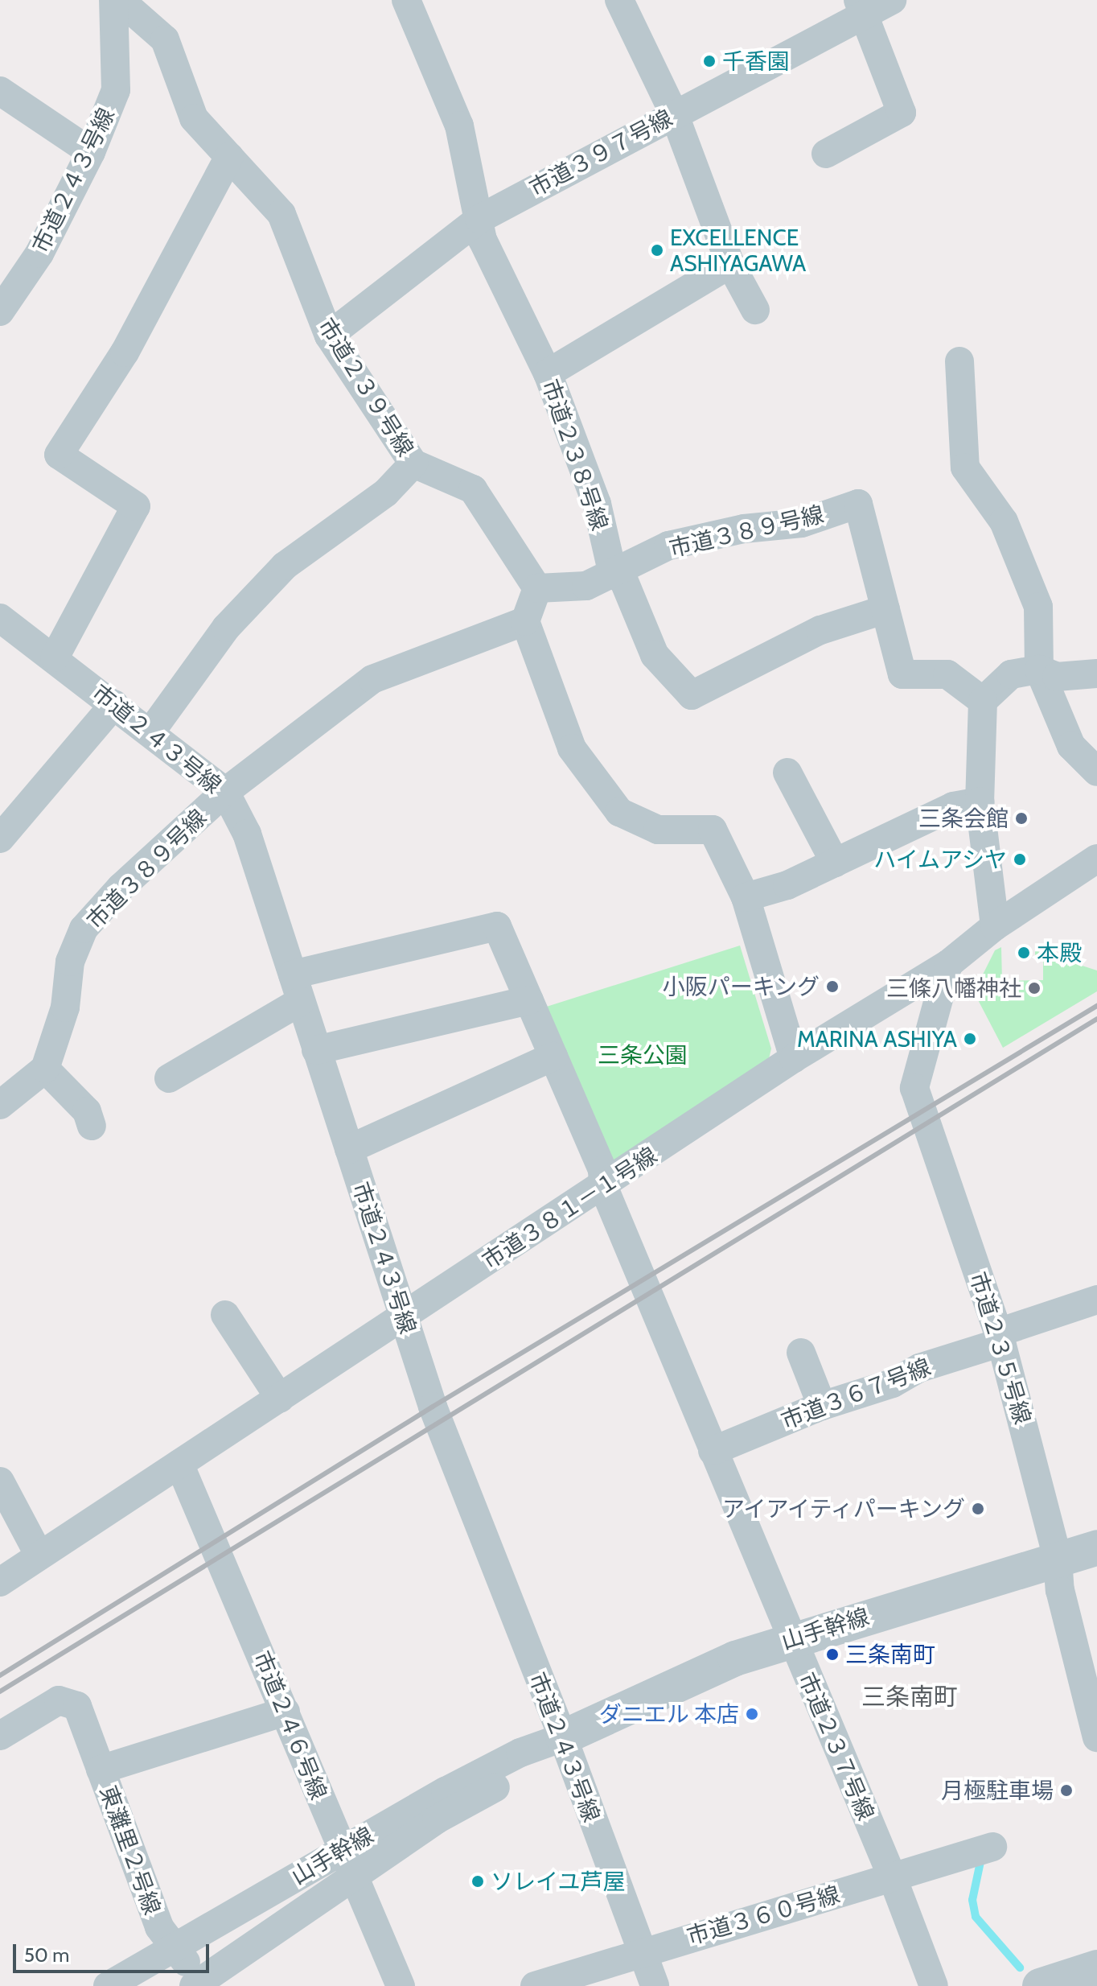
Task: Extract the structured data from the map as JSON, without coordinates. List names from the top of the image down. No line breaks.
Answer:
{"streets":{"street":["市道３９７号線","市道２４３号線","市道２３９号線","市道２３８号線","市道３８９号線","市道３８１－１号線","市道２３５号線","市道３６７号線","山手幹線","市道２４６号線","市道２３７号線","東灘里２号線","市道３６０号線"]},"crossings":[["市道３９７号線","市道２３９号線"],["市道３９７号線","市道２３８号線"],["市道２４３号線","市道３８９号線"],["市道２４３号線","市道３８１－１号線"],["市道２４３号線","山手幹線"],["市道２４３号線","市道２３７号線"],["市道２４３号線","市道３６０号線"],["市道２３９号線","市道３８９号線"],["市道２３８号線","市道３８９号線"],["市道３８１－１号線","市道２３５号線"],["市道３８１－１号線","市道２４６号線"],["市道３８１－１号線","市道２３７号線"],["市道２３５号線","市道３６７号線"],["市道２３５号線","山手幹線"],["市道３６７号線","市道２３７号線"],["山手幹線","市道２４６号線"],["山手幹線","市道２３７号線"],["山手幹線","東灘里２号線"],["市道２３７号線","市道３６０号線"]],"districts":["三条南町"],"parks":["三条公園"],"places":["千香園","EXCELLENCE ASHIYAGAWA","三条会館","ハイムアシヤ","本殿","小阪パーキング","三條八幡神社","MARINA ASHIYA","アイアイティパーキング","三条南町","ダニエル 本店","月極駐車場","ソレイユ芦屋"],"scale_bar":"50 m"}
